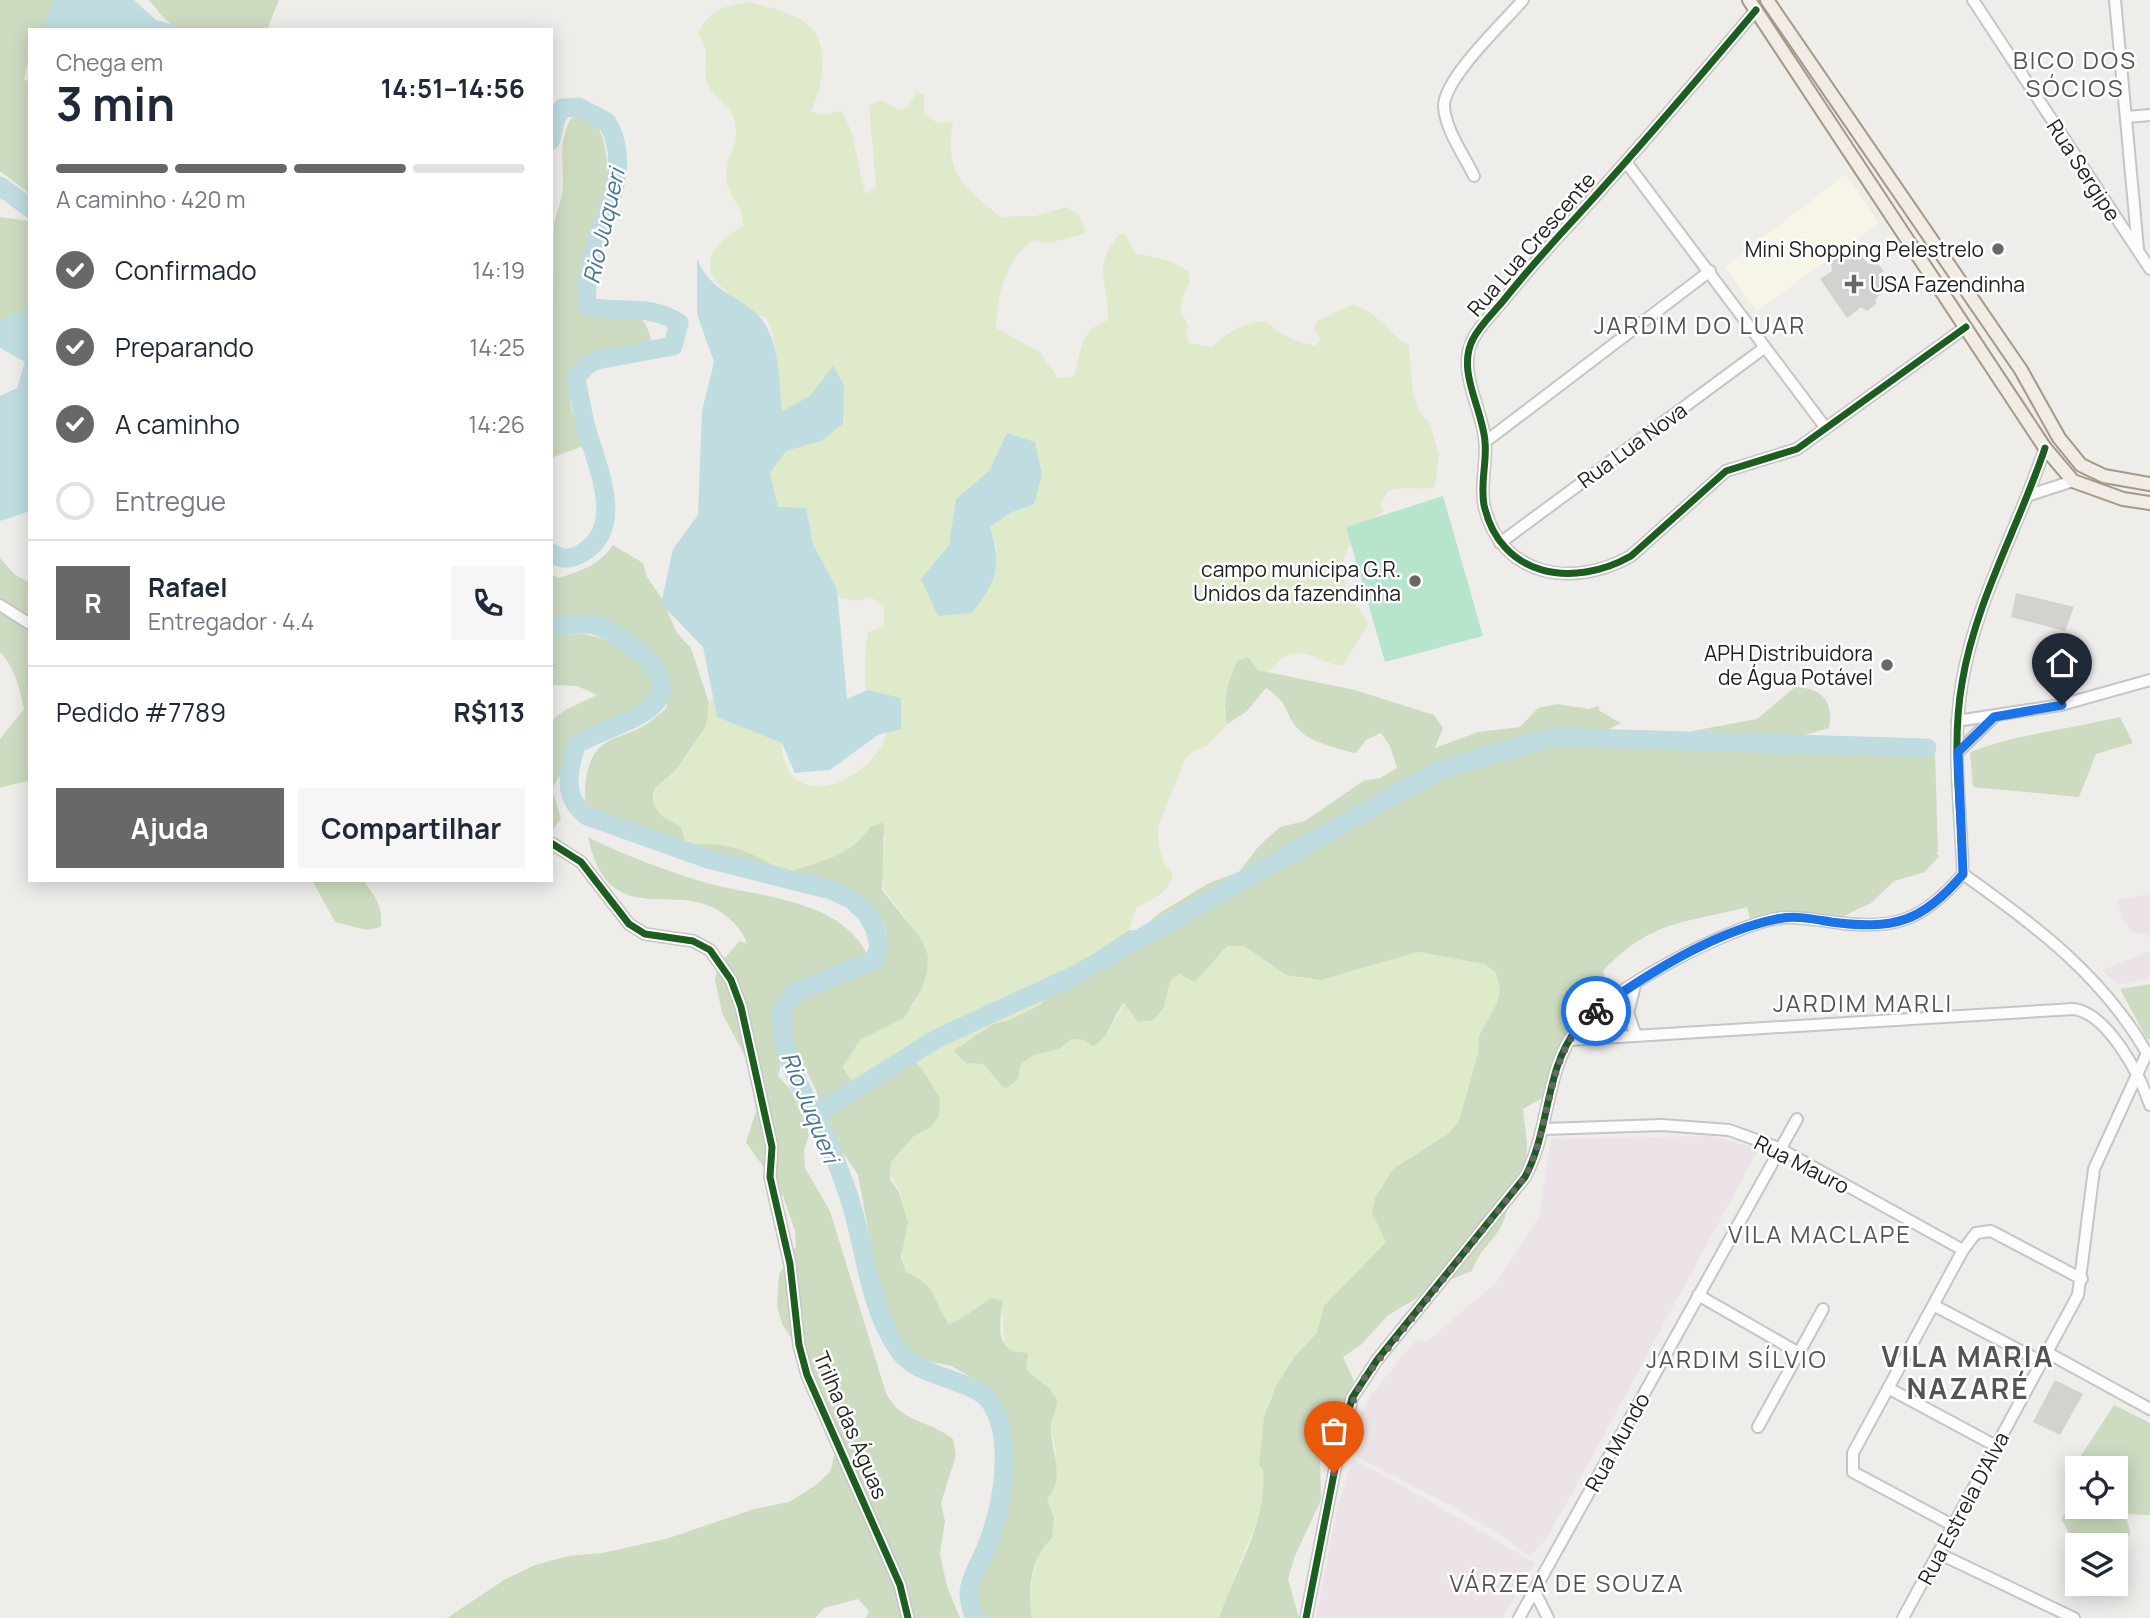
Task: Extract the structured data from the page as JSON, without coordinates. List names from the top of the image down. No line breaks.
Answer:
{"streets":{"street":["Rua Sergipe","Rua Lua Crescente","Rua Lua Nova","Rua Mauro","Trilha das Águas","Rua Mundo","Rua Estrela D'Alva"]},"crossings":[["Rua Lua Crescente","Rua Lua Nova"],["Rua Mauro","Rua Mundo"]],"districts":["BICO DOS SÓCIOS","JARDIM DO LUAR","JARDIM MARLI","VILA MACLAPE","VILA MARIA NAZARÉ","JARDIM SÍLVIO","VÁRZEA DE SOUZA"],"water":["Rio Juqueri"],"places":{"other":["Mini Shopping Pelestrelo","campo municipa G.R. Unidos da fazendinha","APH Distribuidora de Água Potável"],"health":["USA Fazendinha"]},"page":{"heading":["3 min","Chega em","14:51–14:56"],"panel":["Rafael","Entregador · 4.4","Pedido #7789","R$113"],"bar":"A caminho · 420 m","list":[["Confirmado","14:19"],["Preparando","14:25"],["A caminho","14:26"],"Entregue"],"round":"R","buttons":["Ajuda","Compartilhar"]}}
